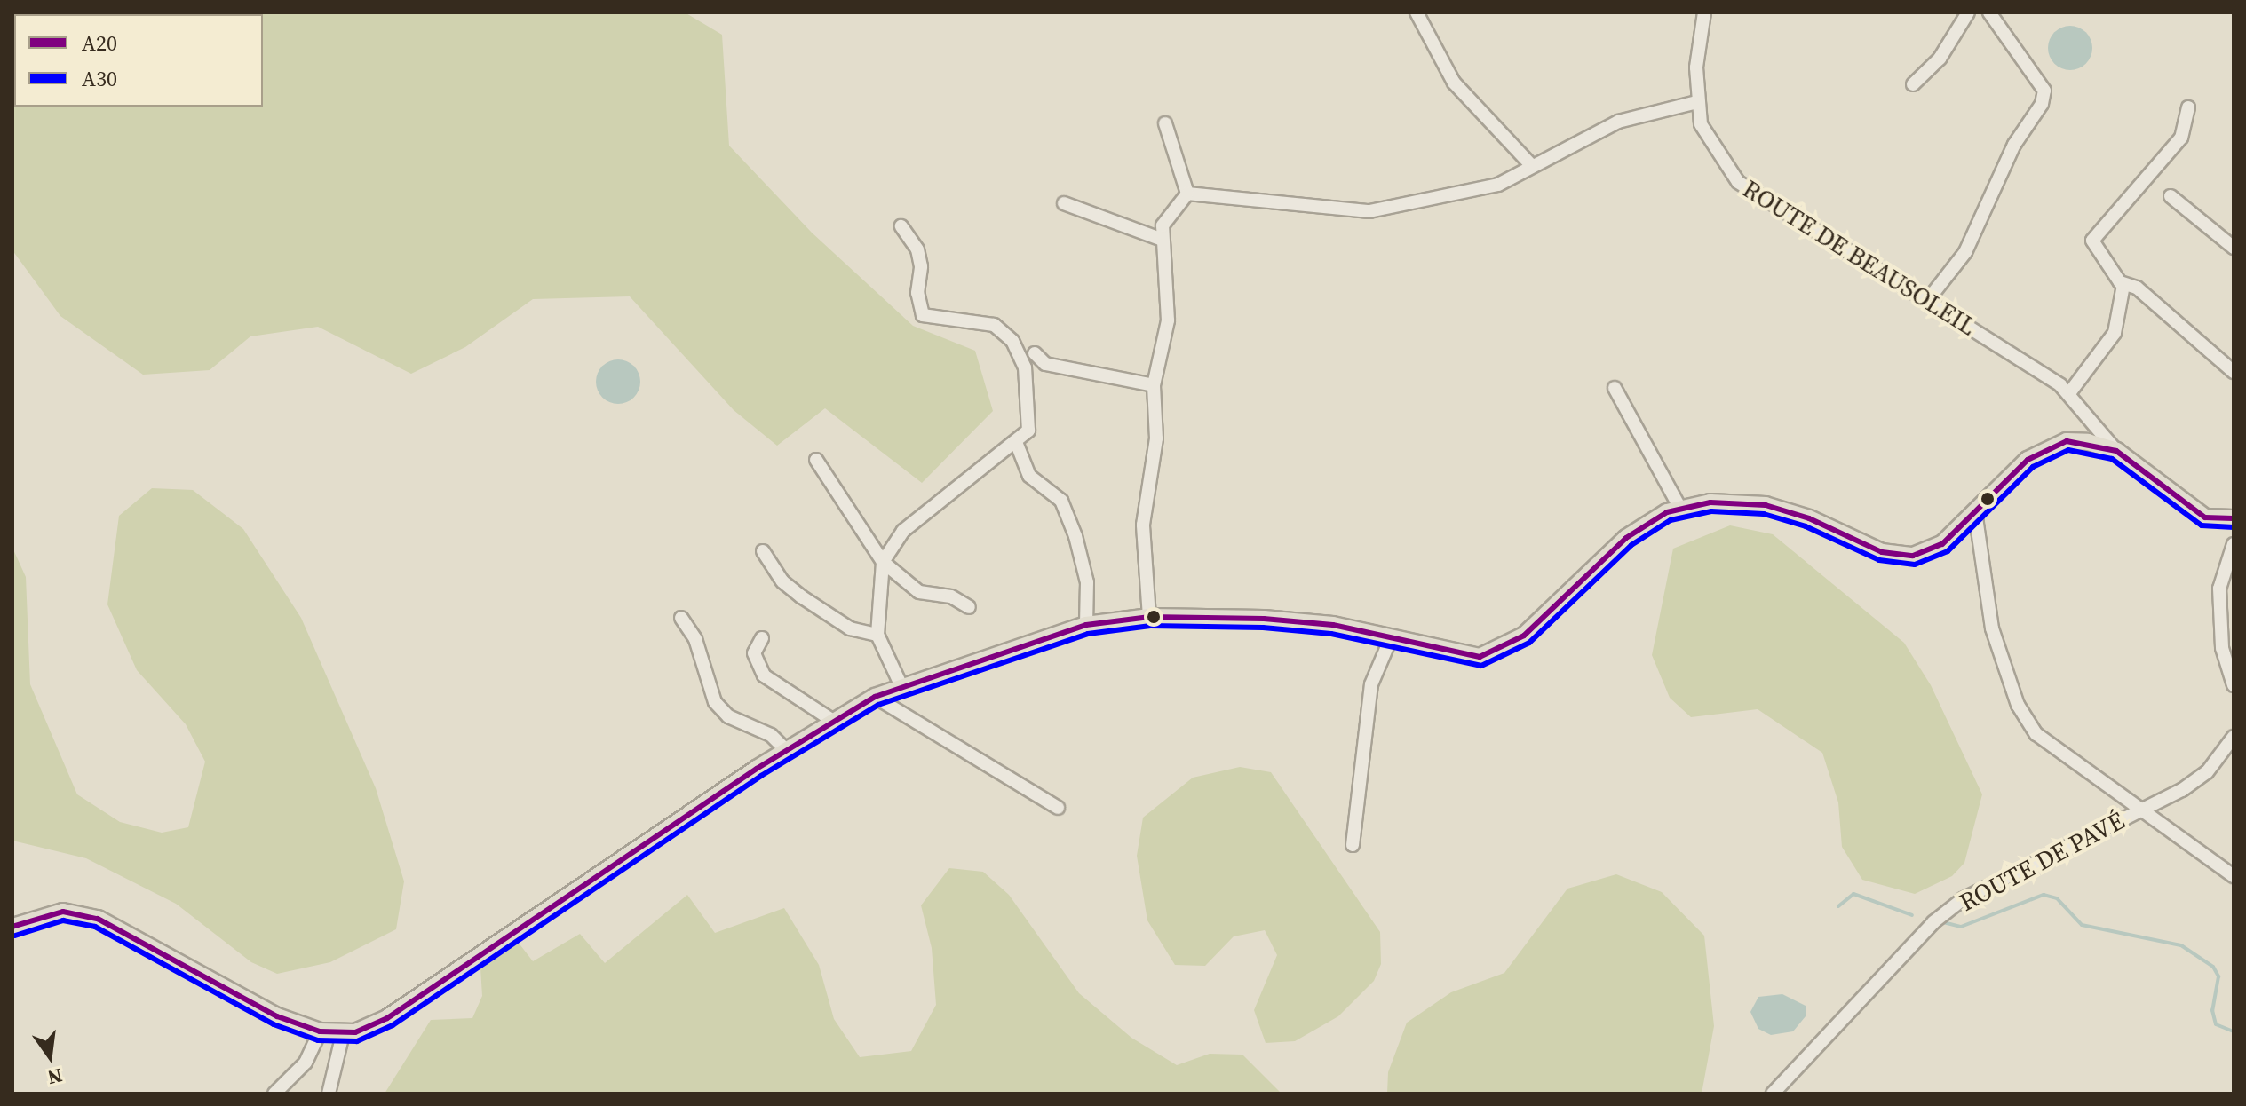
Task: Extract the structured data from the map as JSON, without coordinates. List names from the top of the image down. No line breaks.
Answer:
{"streets":{"street":["ROUTE DE BEAUSOLEIL","ROUTE DE PAVÉ"]},"lines":["transit line A20","transit line A30"],"legend":["A20","A30"],"north":"bottom"}
